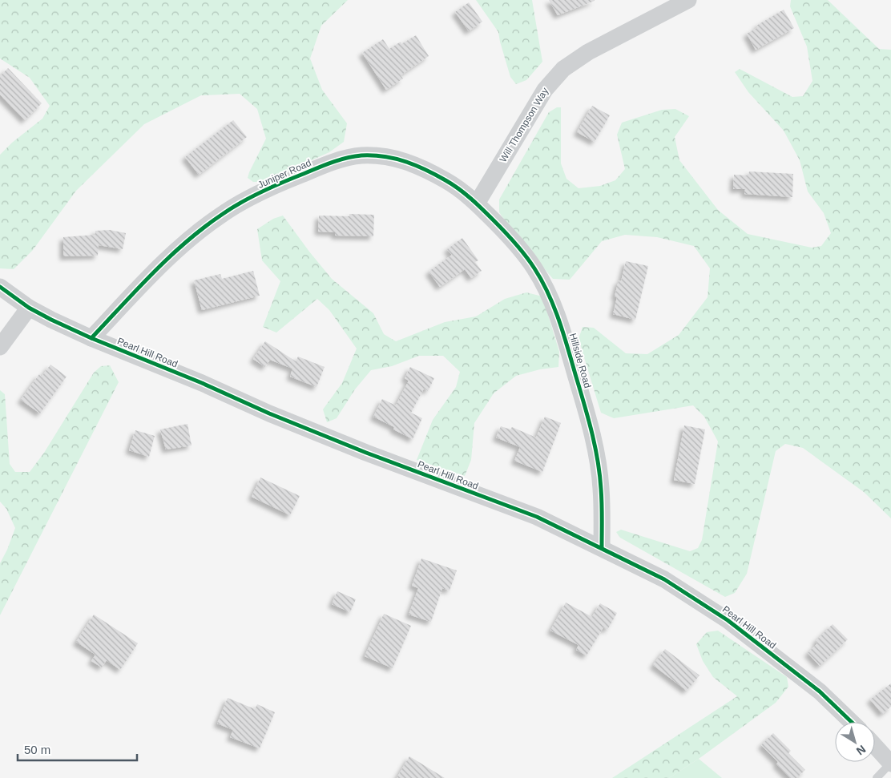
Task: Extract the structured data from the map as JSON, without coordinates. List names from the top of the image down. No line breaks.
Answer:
{"streets":{"street":["Will Thompson Way","Juniper Road","Pearl Hill Road","Hillside Road"]},"crossings":[["Will Thompson Way","Juniper Road"],["Will Thompson Way","Hillside Road"],["Juniper Road","Pearl Hill Road"],["Juniper Road","Hillside Road"],["Pearl Hill Road","Hillside Road"]],"scale_bar":"50 m","north":"bottom right"}
